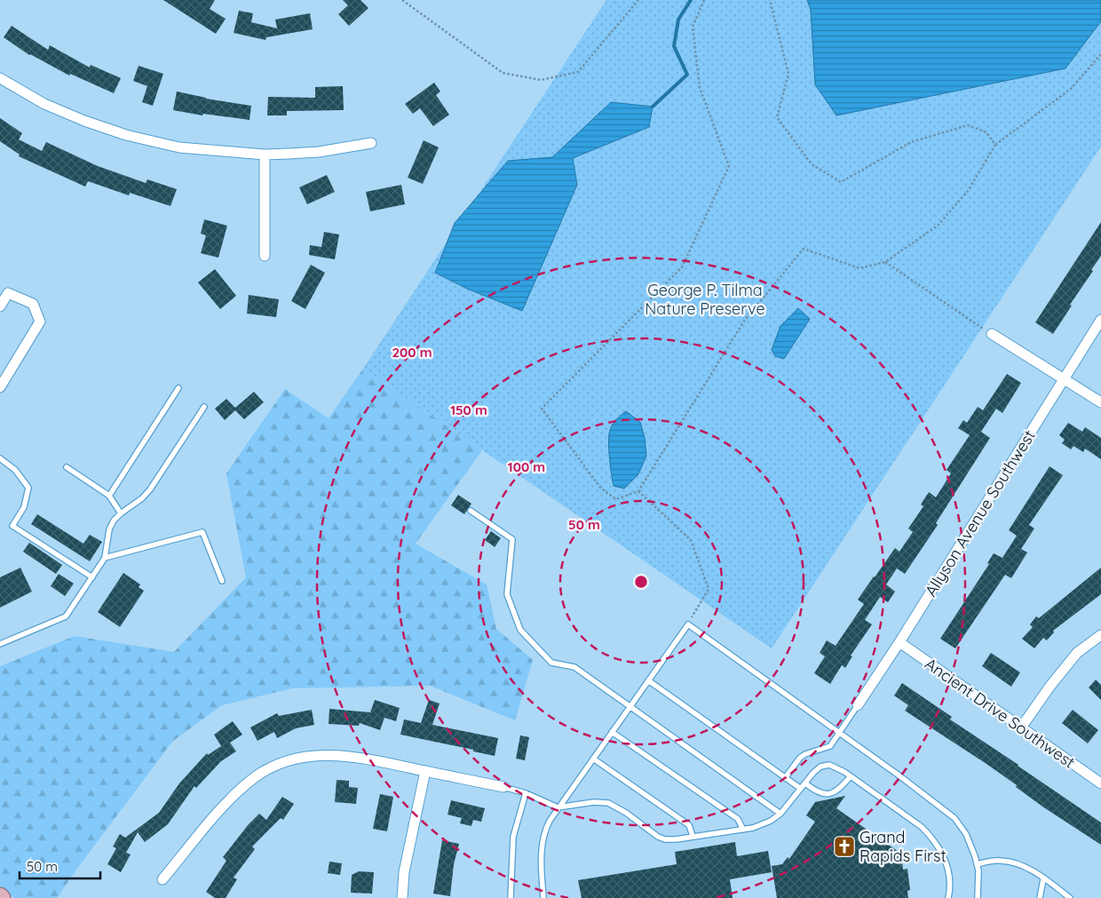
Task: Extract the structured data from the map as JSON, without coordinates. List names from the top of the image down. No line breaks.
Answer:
{"streets":{"street":["Allyson Avenue Southwest","Ancient Drive Southwest"]},"crossings":[["Allyson Avenue Southwest","Ancient Drive Southwest"]],"parks":["George P. Tilma Nature Preserve"],"places":{"church":["Grand Rapids First"]},"scale_bar":"50 m","rings":["200 m","150 m","100 m","50 m"]}
